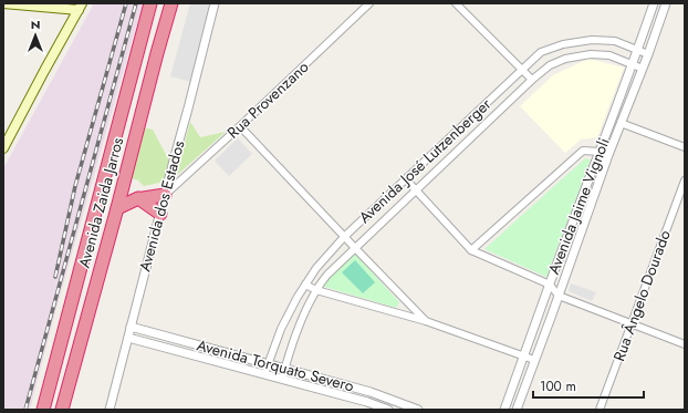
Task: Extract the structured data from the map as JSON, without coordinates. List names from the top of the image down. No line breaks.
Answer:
{"streets":{"highway":["Avenida Zaida Jarros"],"street":["Rua Provenzano","Avenida José Lutzenberger","Avenida dos Estados","Avenida Jaime Vignoli","Rua Ângelo Dourado","Avenida Torquato Severo"]},"crossings":[["Rua Provenzano","Avenida dos Estados"],["Avenida José Lutzenberger","Avenida Jaime Vignoli"],["Avenida José Lutzenberger","Avenida Torquato Severo"],["Avenida dos Estados","Avenida Torquato Severo"]],"scale_bar":"100 m","north":"top"}
